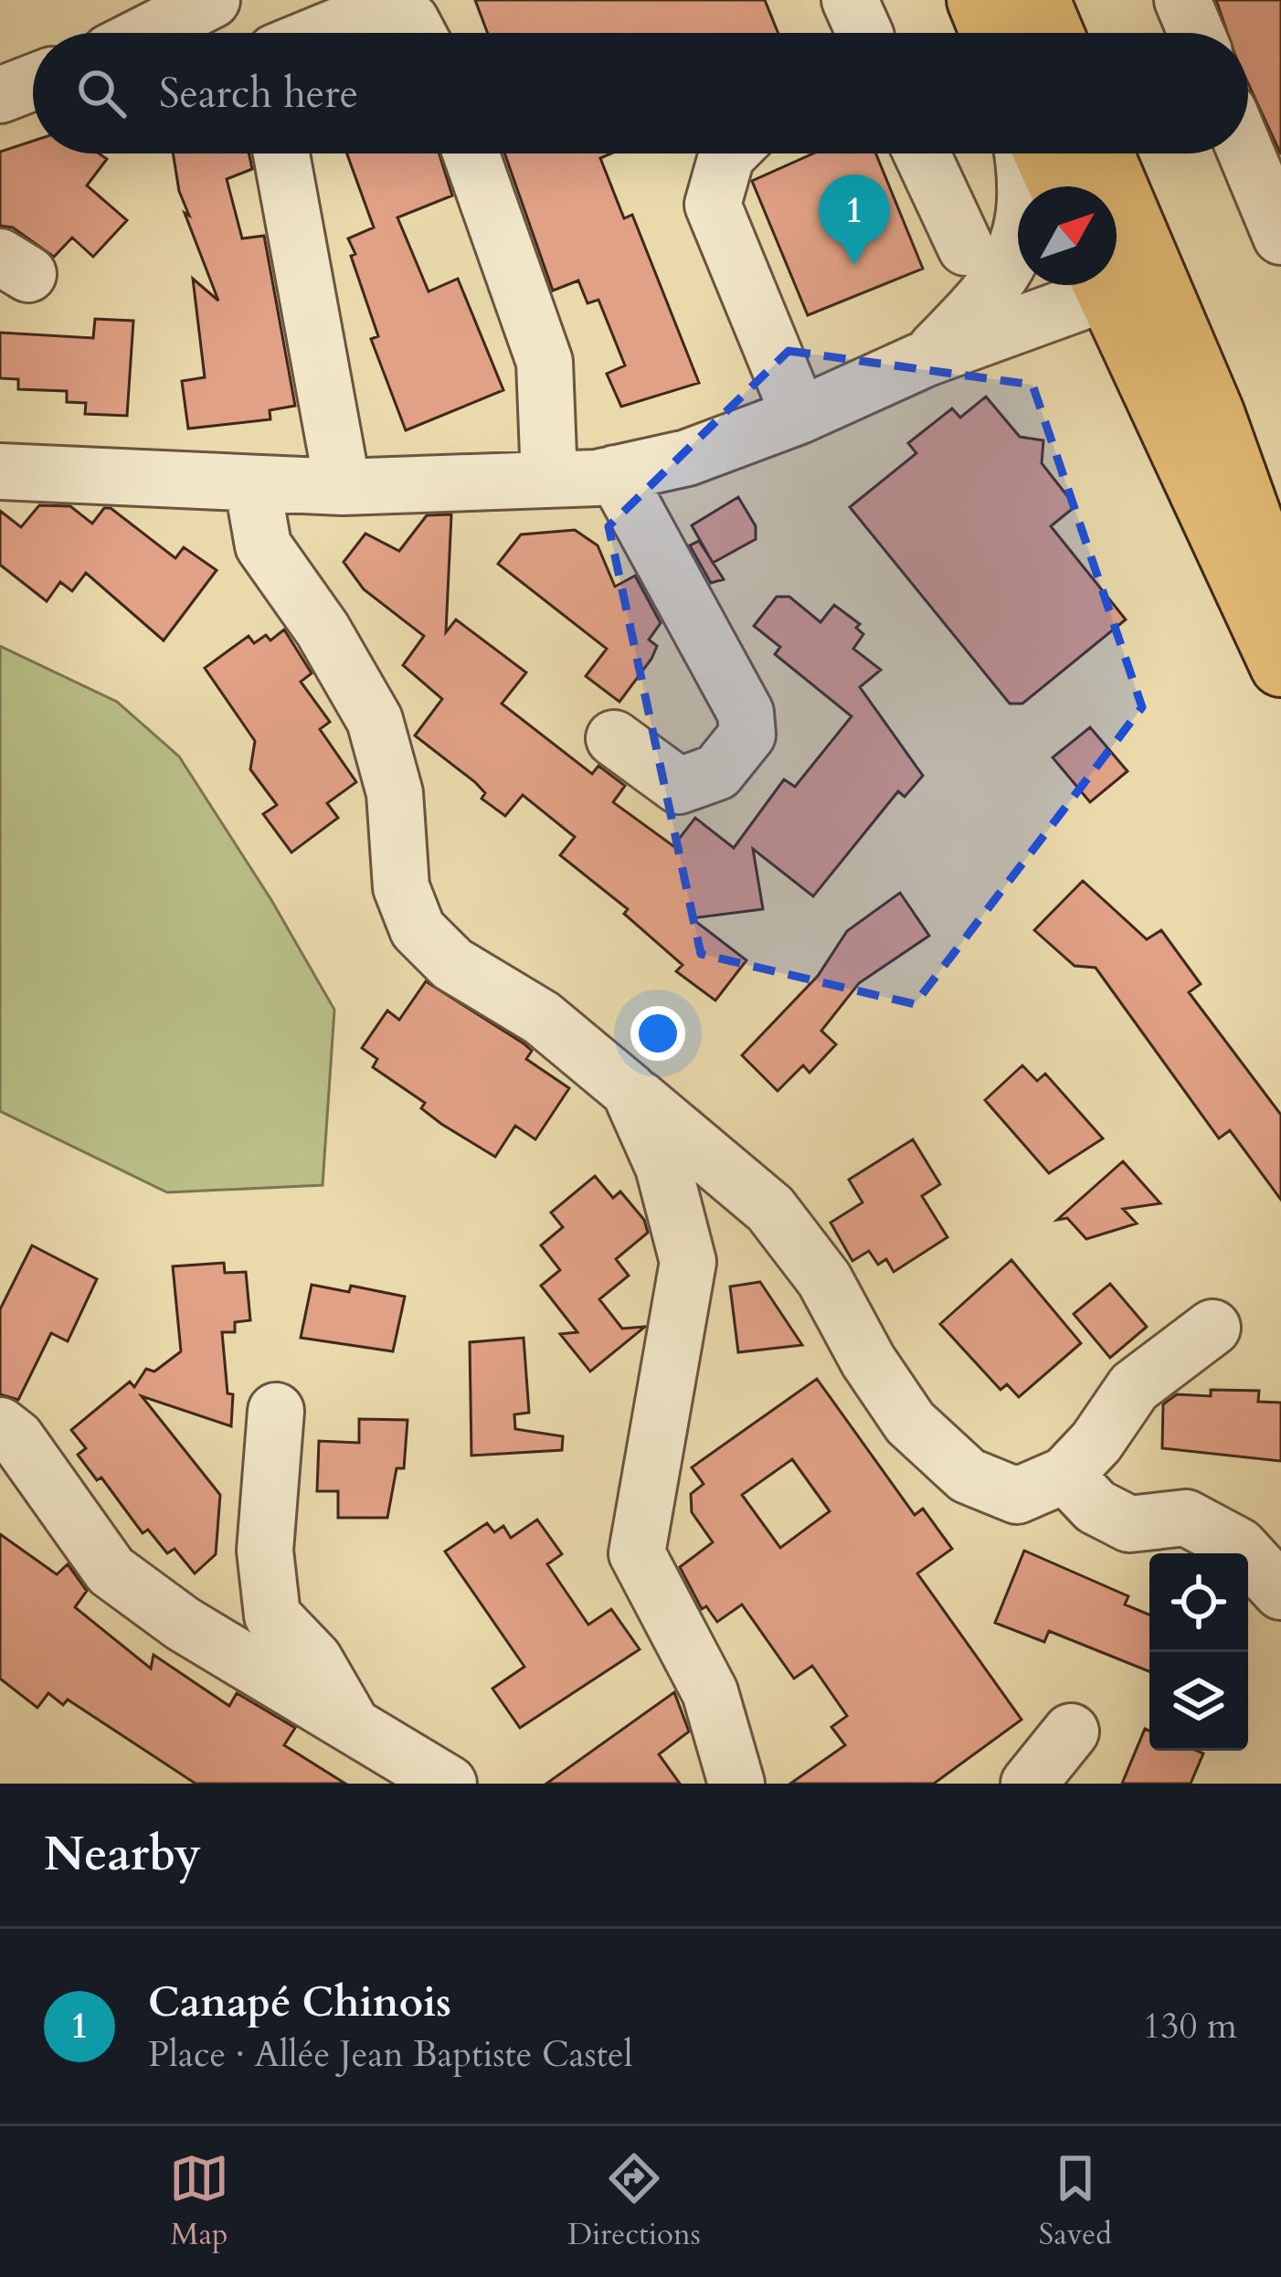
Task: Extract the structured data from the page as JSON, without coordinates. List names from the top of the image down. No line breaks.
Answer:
{"north":"top right","page":{"search":"Search here","pins":"1","heading":"Nearby","list":[{"mark":"1","name":"Canapé Chinois","note":"Place · Allée Jean Baptiste Castel","value":"130 m"}],"nav":["Map","Directions","Saved"]}}
